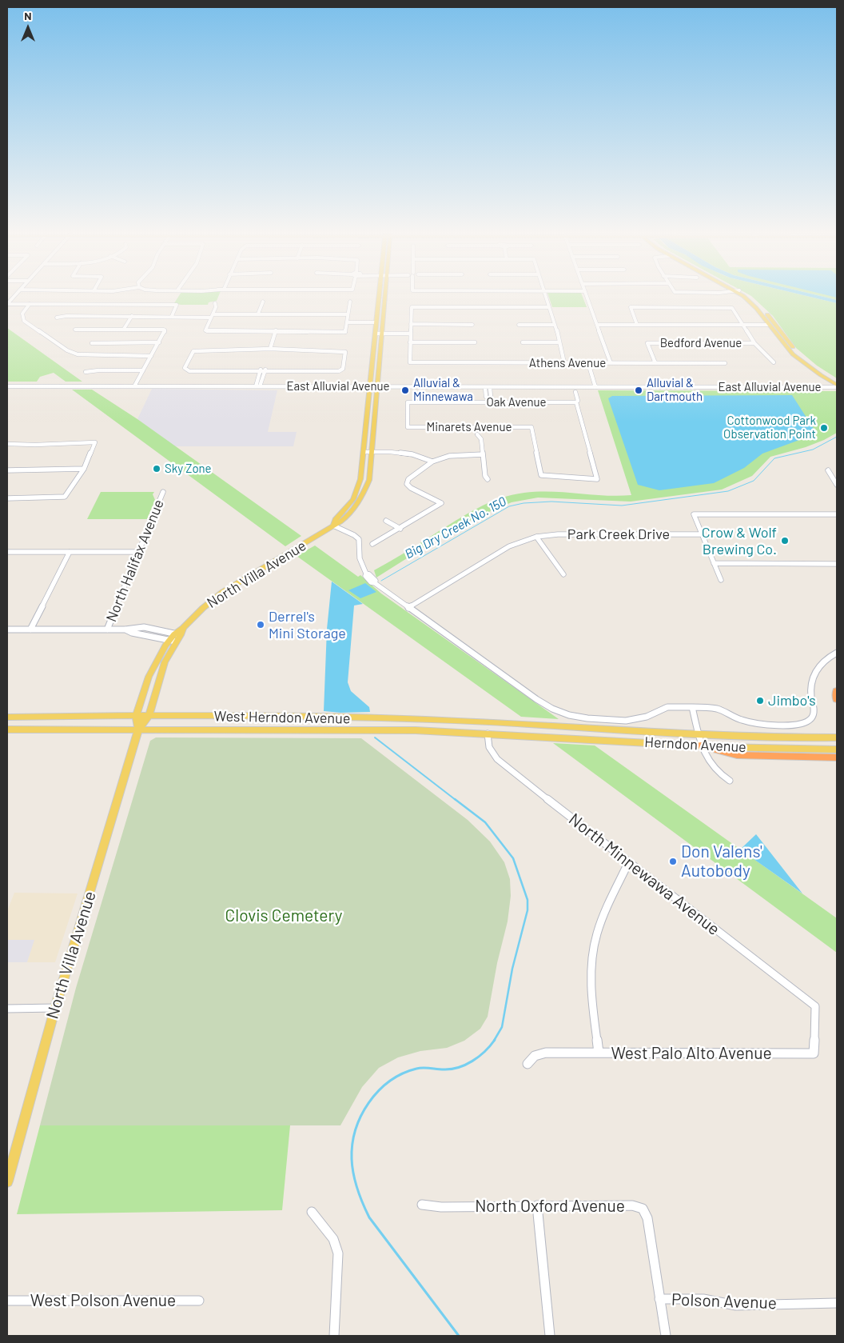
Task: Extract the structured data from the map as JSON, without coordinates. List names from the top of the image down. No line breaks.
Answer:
{"streets":{"main road":["North Villa Avenue","West Herndon Avenue","Herndon Avenue"],"street":["Bedford Avenue","Athens Avenue","East Alluvial Avenue","Oak Avenue","Minarets Avenue","Park Creek Drive","North Halifax Avenue","North Minnewawa Avenue","West Palo Alto Avenue","North Oxford Avenue","West Polson Avenue","Polson Avenue"]},"crossings":[["Bedford Avenue","Athens Avenue"],["Oak Avenue","Minarets Avenue"],["North Villa Avenue","West Herndon Avenue"],["West Herndon Avenue","Herndon Avenue"],["West Herndon Avenue","North Minnewawa Avenue"],["North Minnewawa Avenue","West Palo Alto Avenue"],["North Oxford Avenue","Polson Avenue"]],"water":["Big Dry Creek No. 150"],"parks":["Clovis Cemetery"],"places":["Alluvial & Minnewawa","Alluvial & Dartmouth","Cottonwood Park Observation Point","Sky Zone","Crow & Wolf Brewing Co.","Derrel's Mini Storage","Jimbo's","Don Valens' Autobody"],"north":"top"}
